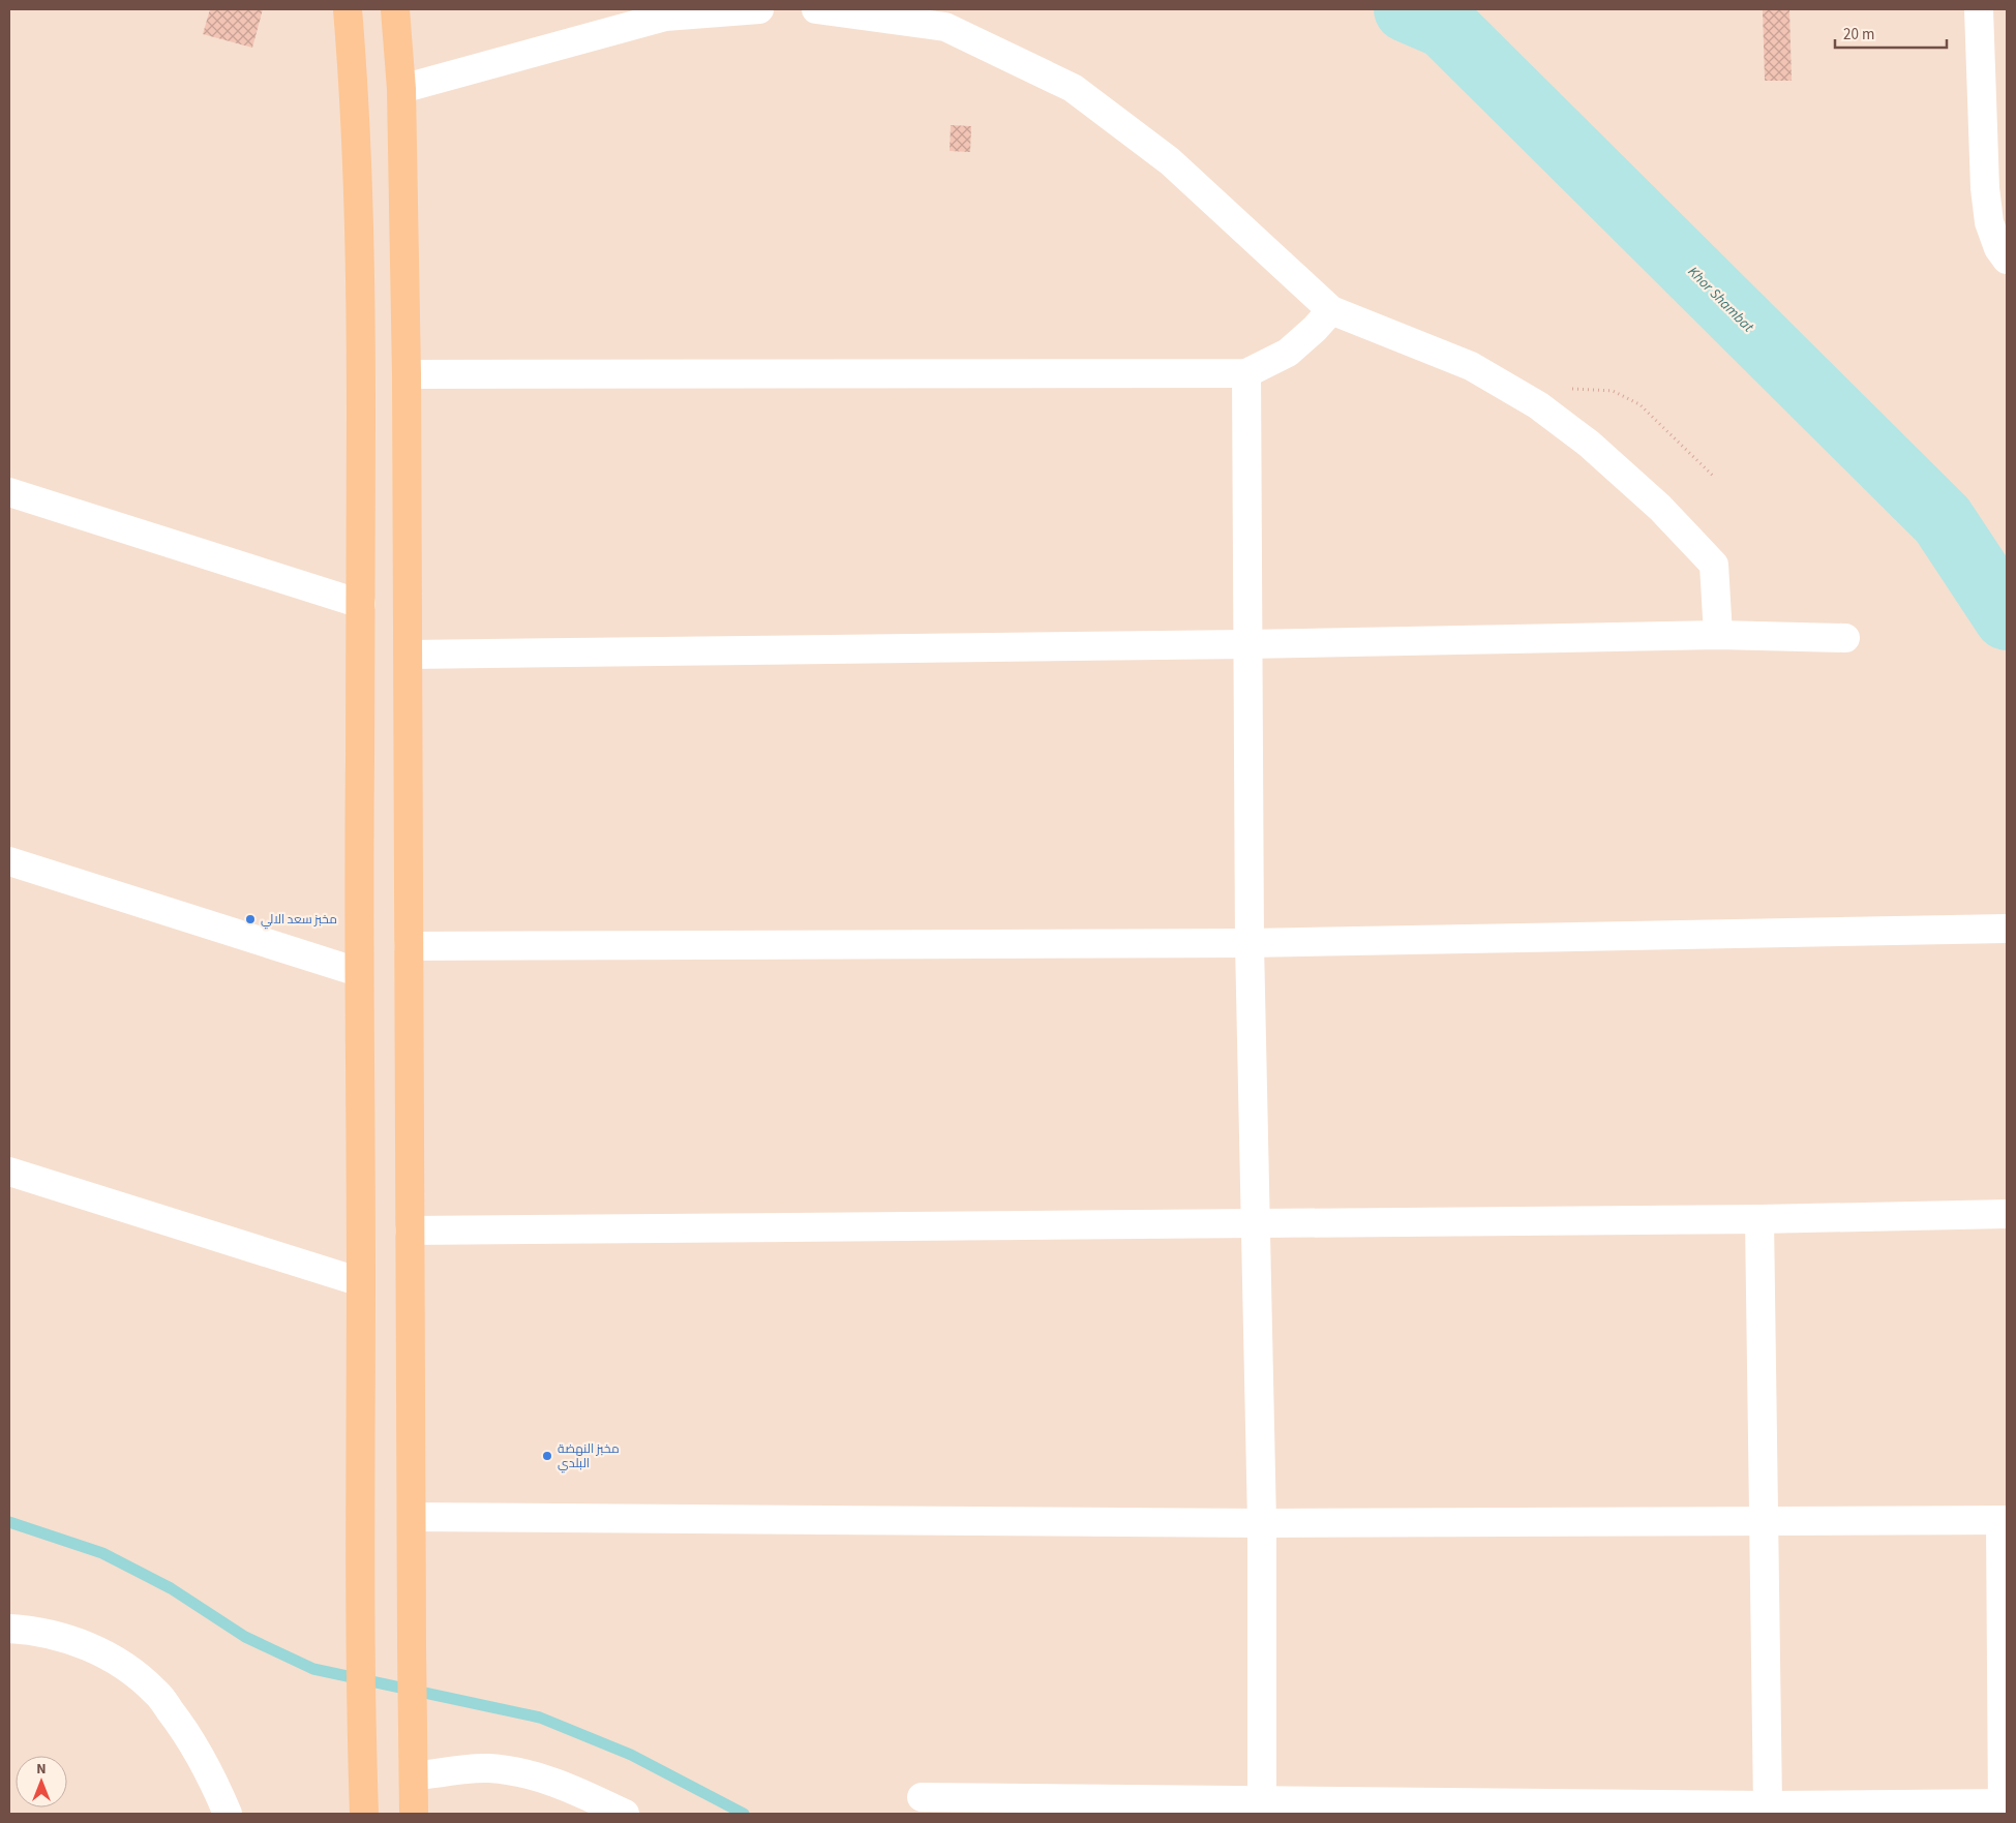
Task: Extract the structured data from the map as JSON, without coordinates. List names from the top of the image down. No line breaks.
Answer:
{"water":["Khor Shambat"],"places":["مخبز سعد الالي","مخبز النهضة البلدي"],"scale_bar":"20 m","north":"top"}
